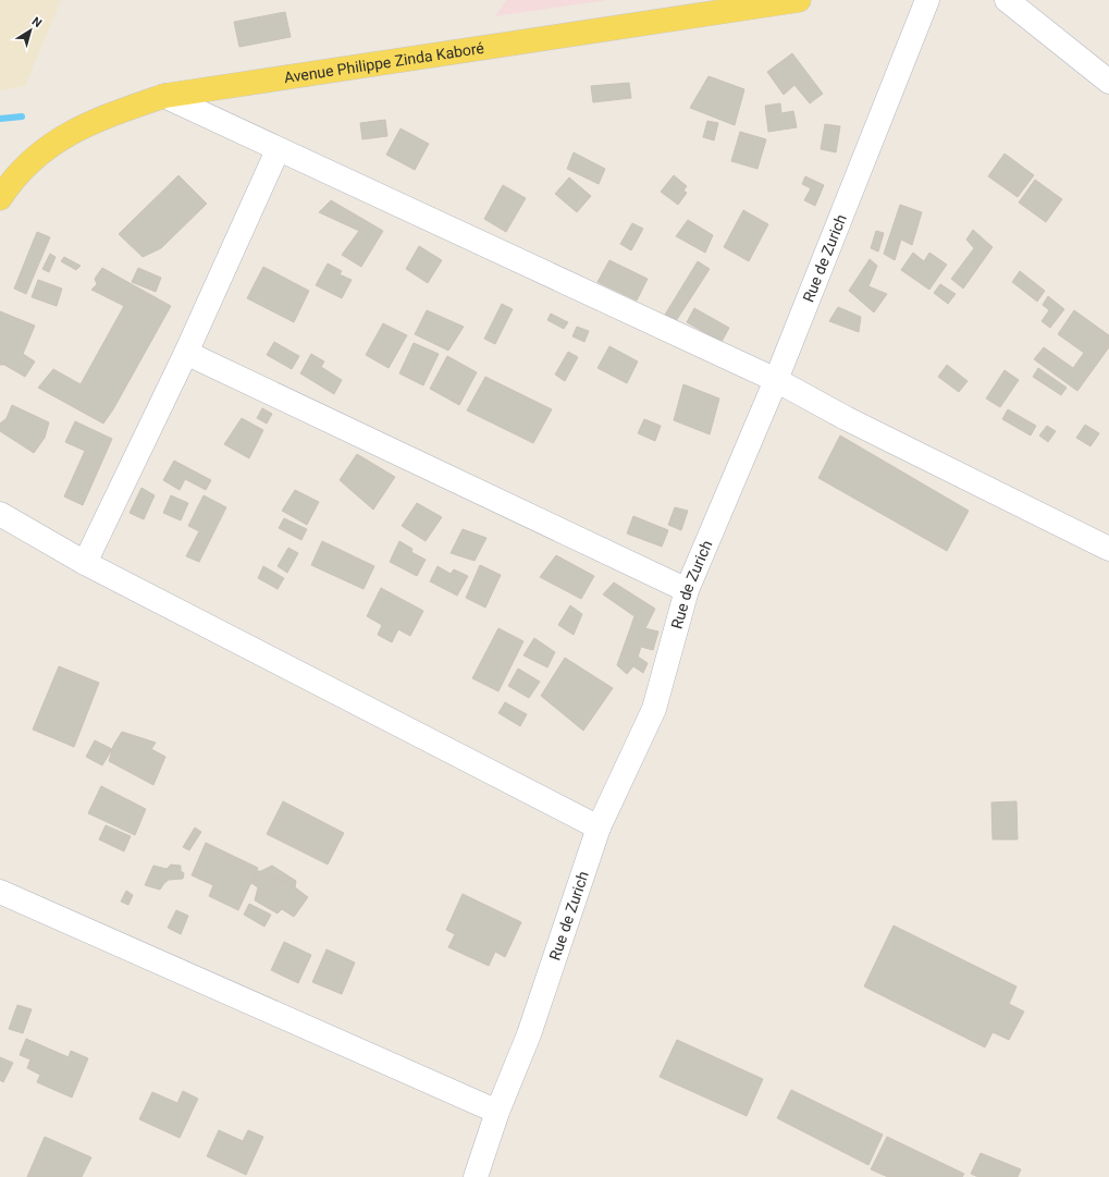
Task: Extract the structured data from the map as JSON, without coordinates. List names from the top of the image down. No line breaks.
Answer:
{"streets":{"main road":["Avenue Philippe Zinda Kaboré"],"street":["Rue de Zurich"]},"north":"top right"}
